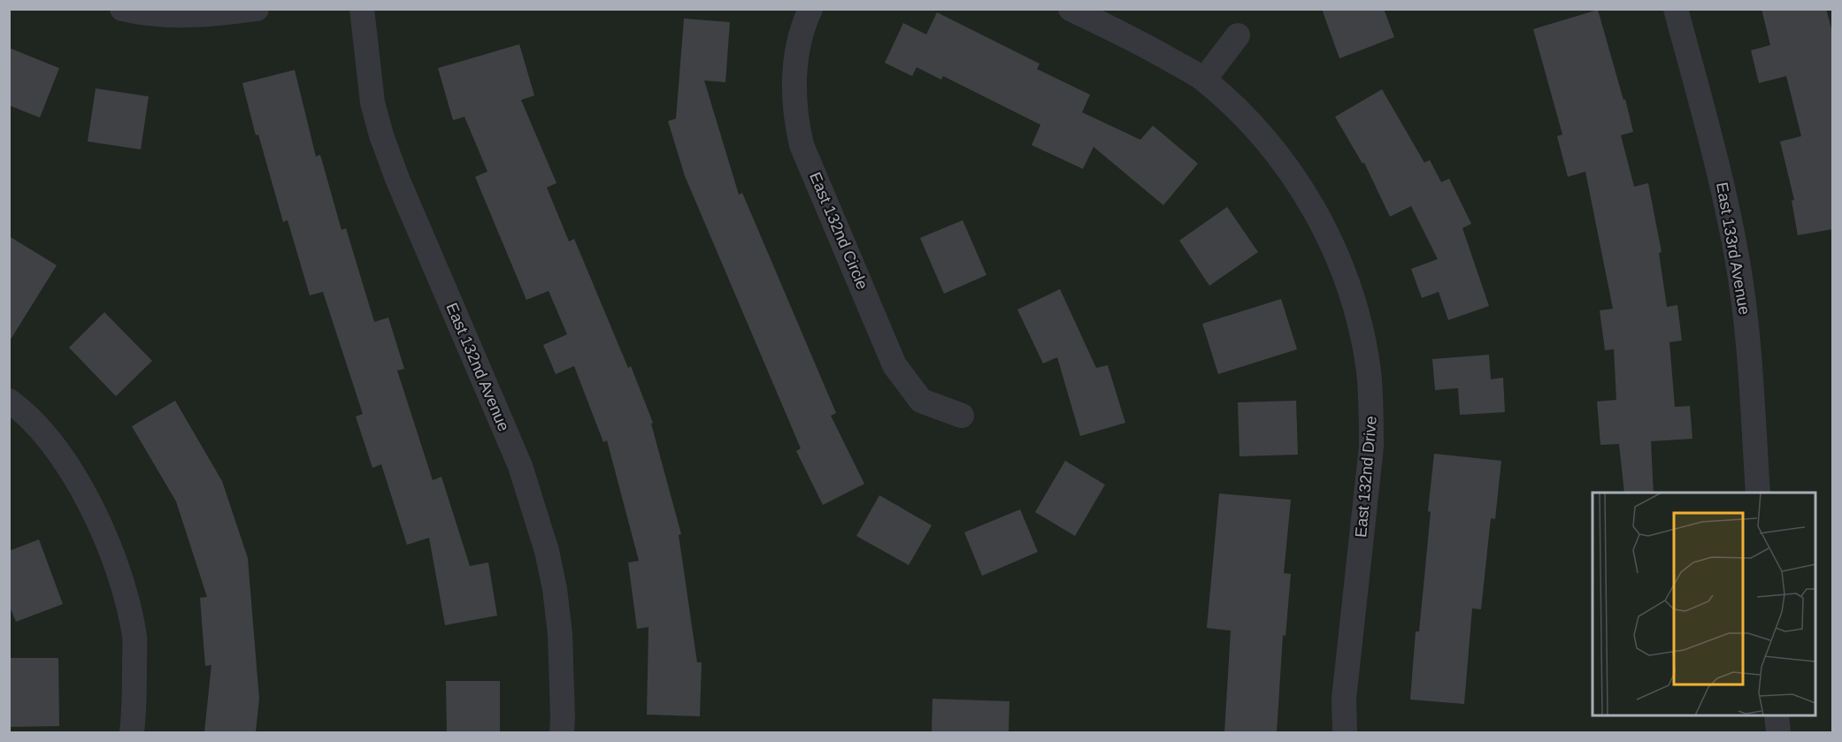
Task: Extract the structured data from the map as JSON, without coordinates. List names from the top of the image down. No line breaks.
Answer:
{"streets":{"street":["East 132nd Circle","East 133rd Avenue","East 132nd Avenue","East 132nd Drive"]}}
